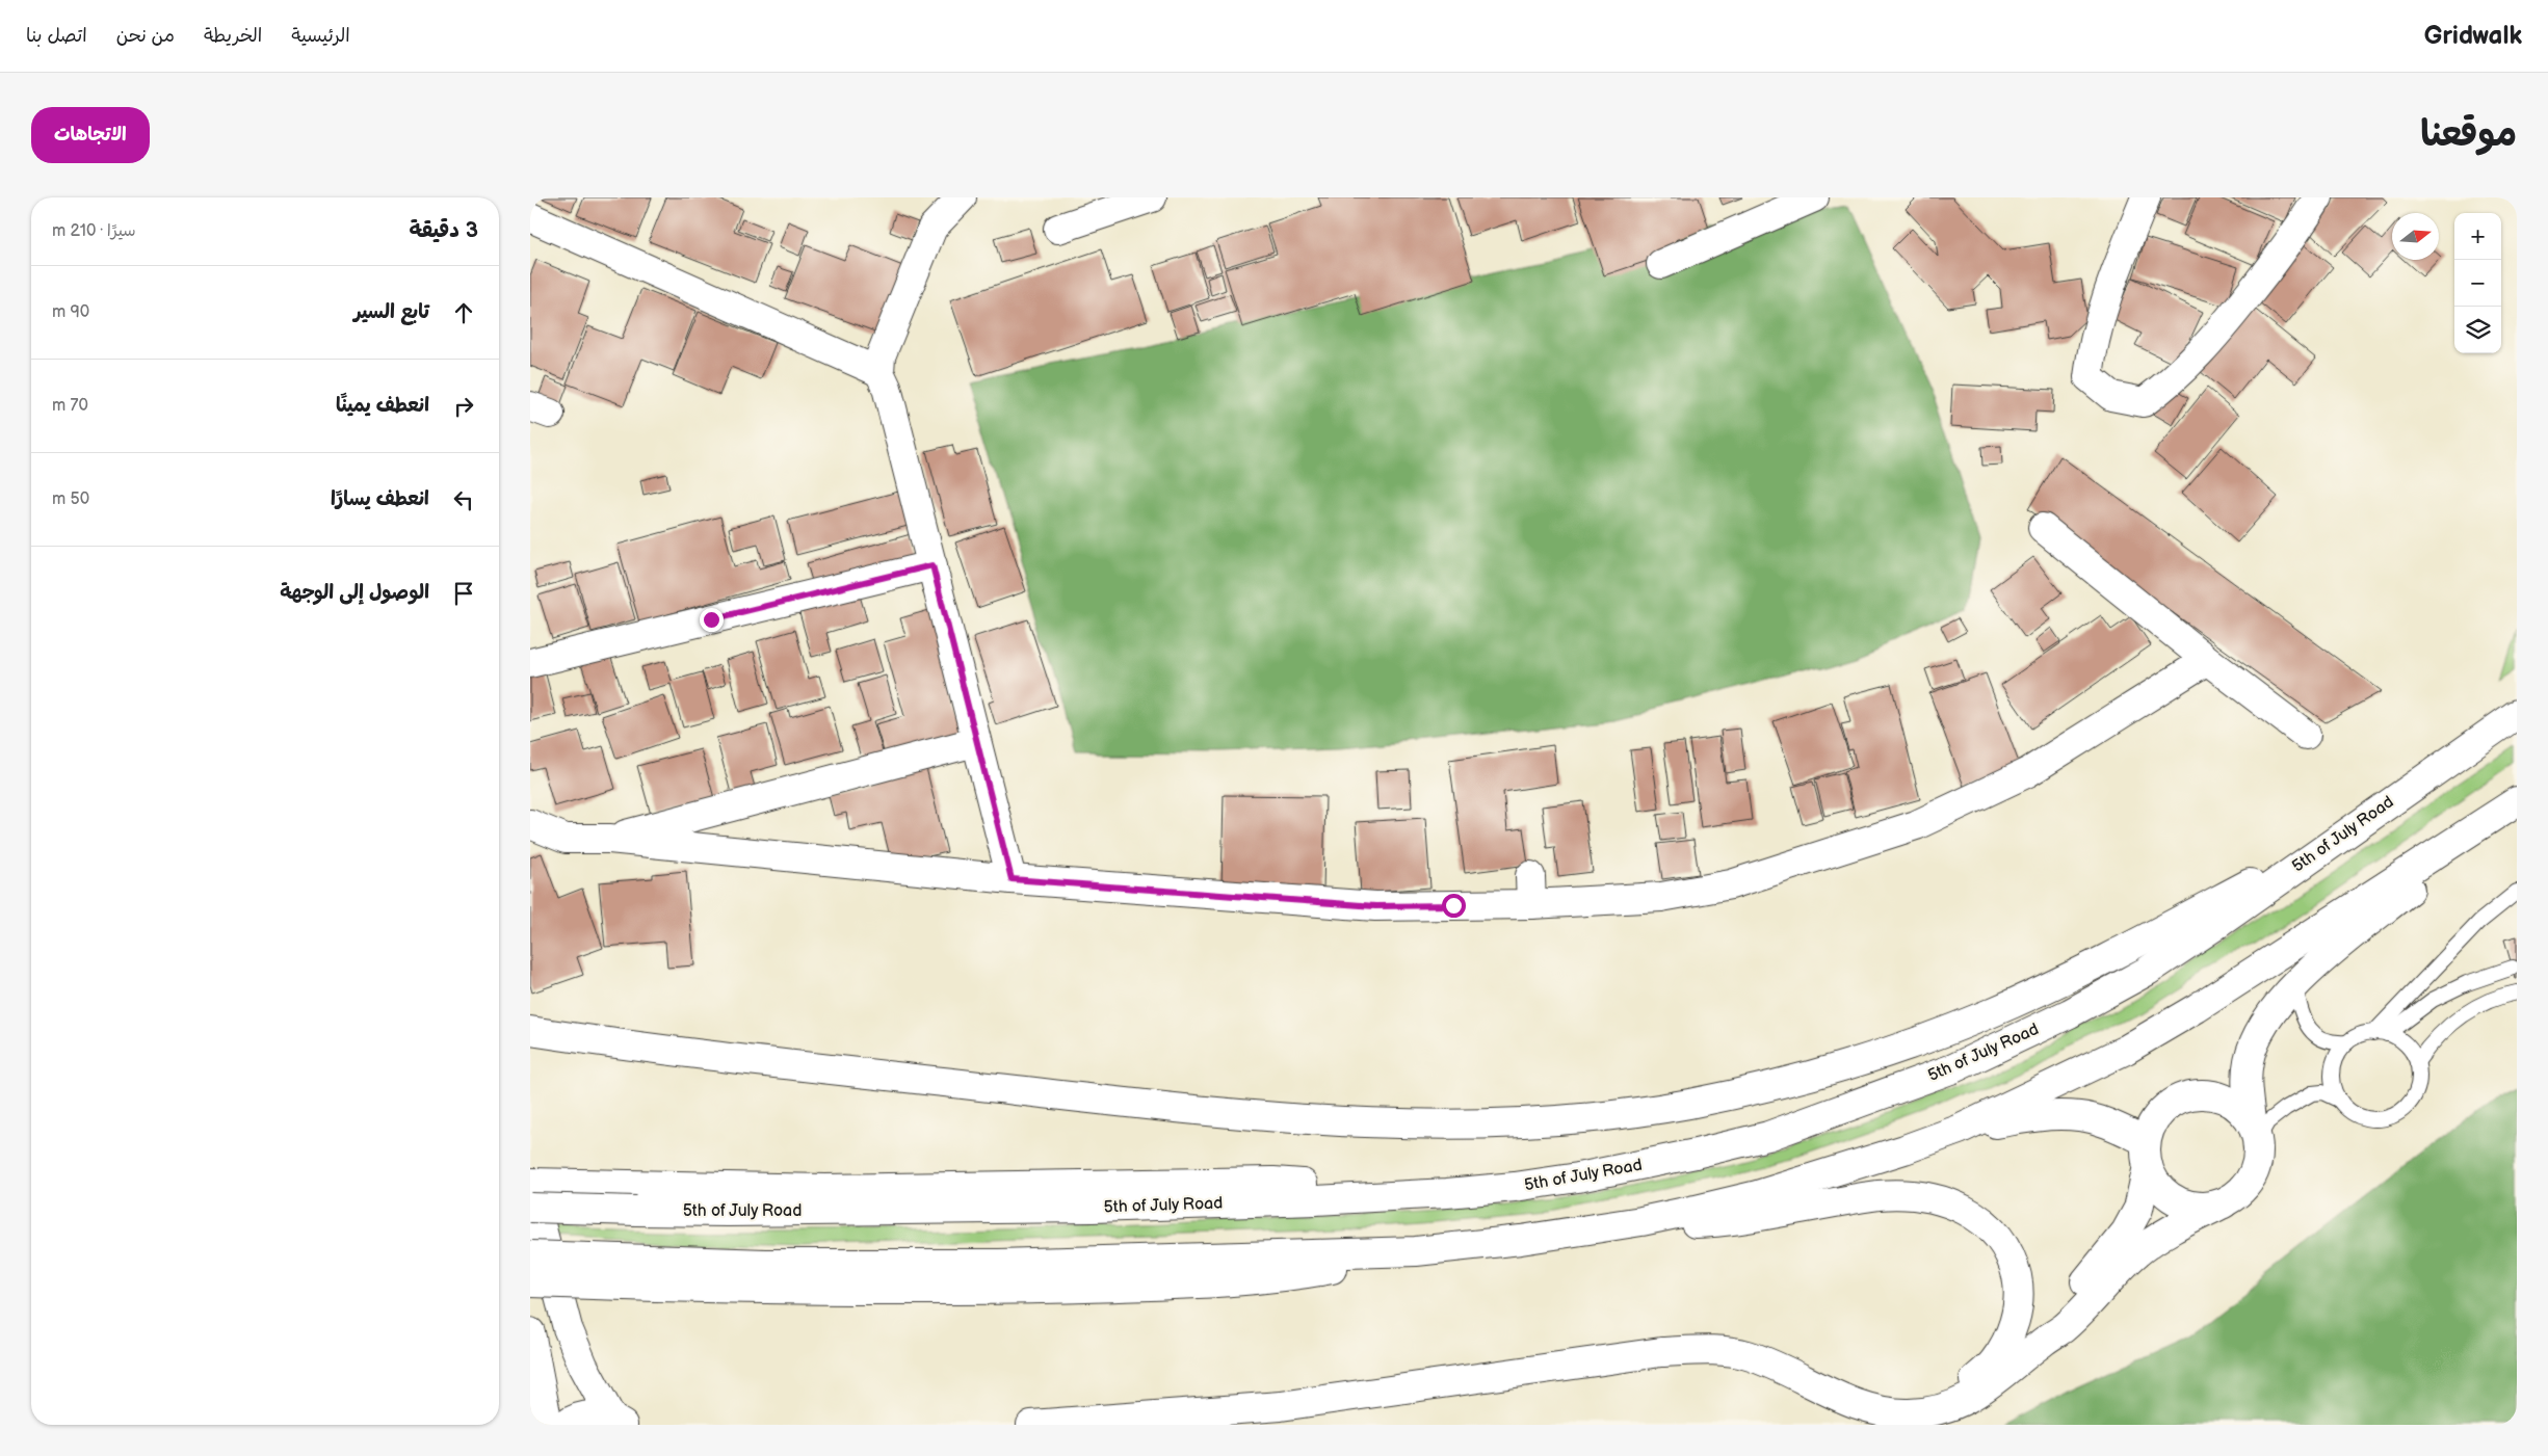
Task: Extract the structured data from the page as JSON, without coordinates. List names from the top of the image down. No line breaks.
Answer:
{"streets":{"main road":["5th of July Road"]},"north":"right","page":{"header":"Gridwalk","nav":["الرئيسية","الخريطة","من نحن","اتصل بنا"],"title":"موقعنا","buttons":"الاتجاهات","heading":["3 دقيقة","سيرًا · 210 m"],"map_buttons":["+","−"],"list":[["تابع السير","90 m"],["انعطف يمينًا","70 m"],["انعطف يسارًا","50 m"],"الوصول إلى الوجهة"]}}
